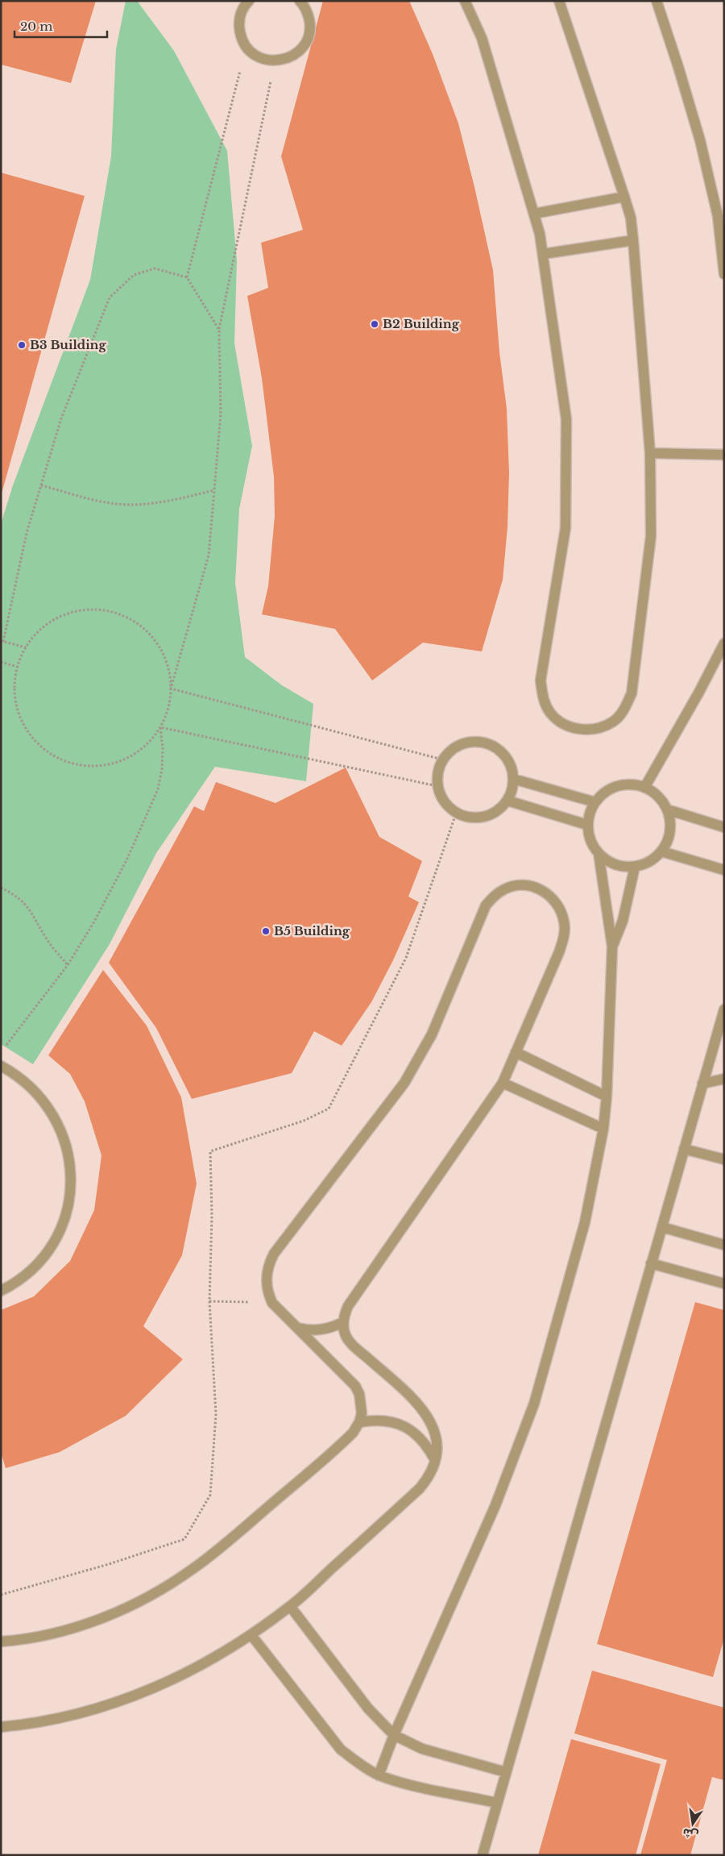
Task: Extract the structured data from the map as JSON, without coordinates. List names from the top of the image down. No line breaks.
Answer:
{"places":["B2 Building","B3 Building","B5 Building"],"scale_bar":"20 m","north":"bottom"}
